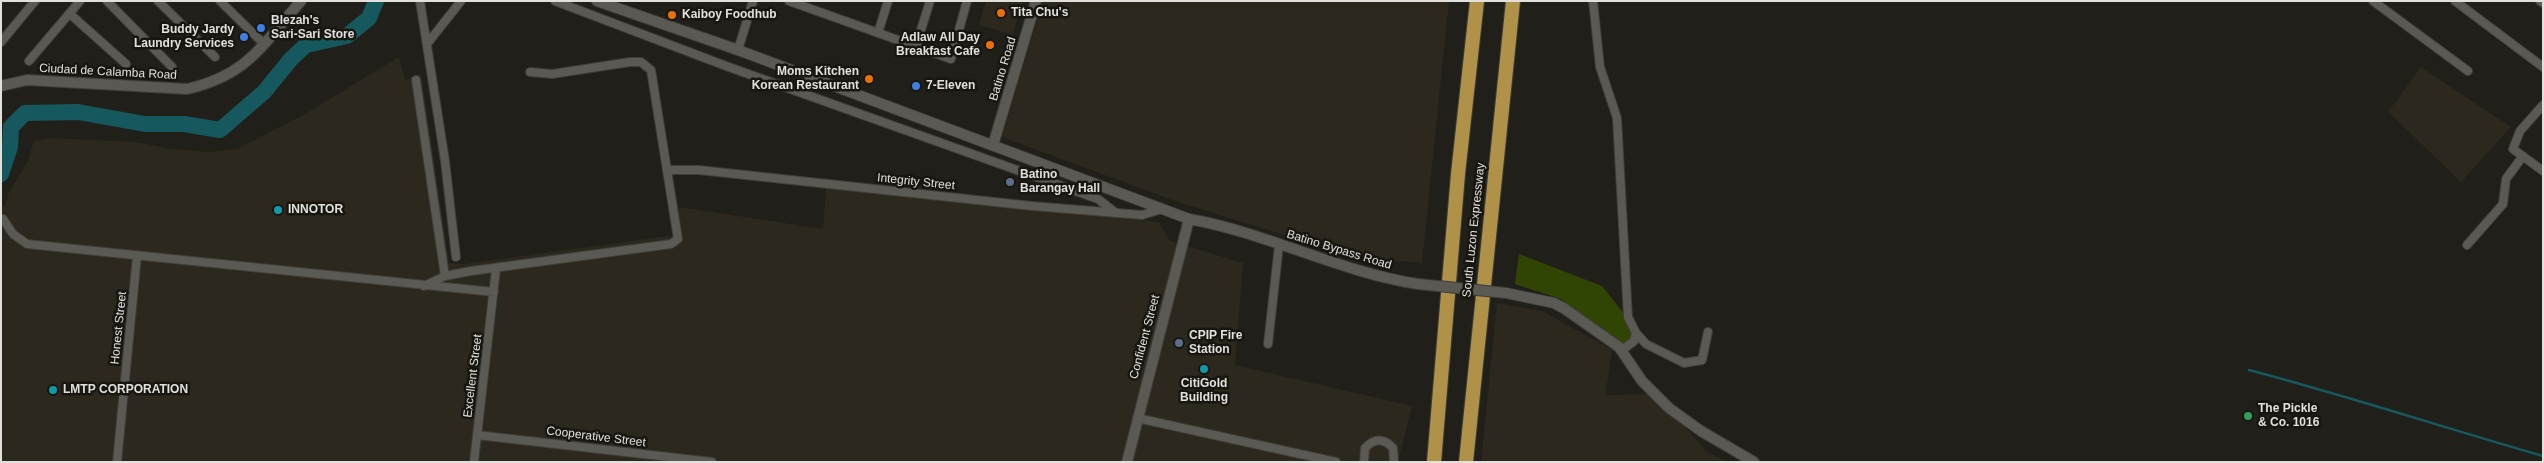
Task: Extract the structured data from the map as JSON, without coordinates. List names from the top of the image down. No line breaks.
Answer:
{"streets":{"highway":["South Luzon Expressway"],"main road":["Batino Road","Ciudad de Calamba Road","Batino Bypass Road","Confident Street"],"street":["Integrity Street","Honest Street","Excellent Street","Cooperative Street"]},"crossings":[["Batino Road","Batino Bypass Road"],["Integrity Street","Batino Bypass Road"],["Batino Bypass Road","Confident Street"],["Excellent Street","Cooperative Street"]],"places":["Tita Chu's","Kaiboy Foodhub","Blezah's Sari-Sari Store","Buddy Jardy Laundry Services","Adlaw All Day Breakfast Cafe","Moms Kitchen Korean Restaurant","7-Eleven","Batino Barangay Hall","INNOTOR","CPIP Fire Station","CitiGold Building","LMTP CORPORATION","The Pickle & Co. 1016"]}
